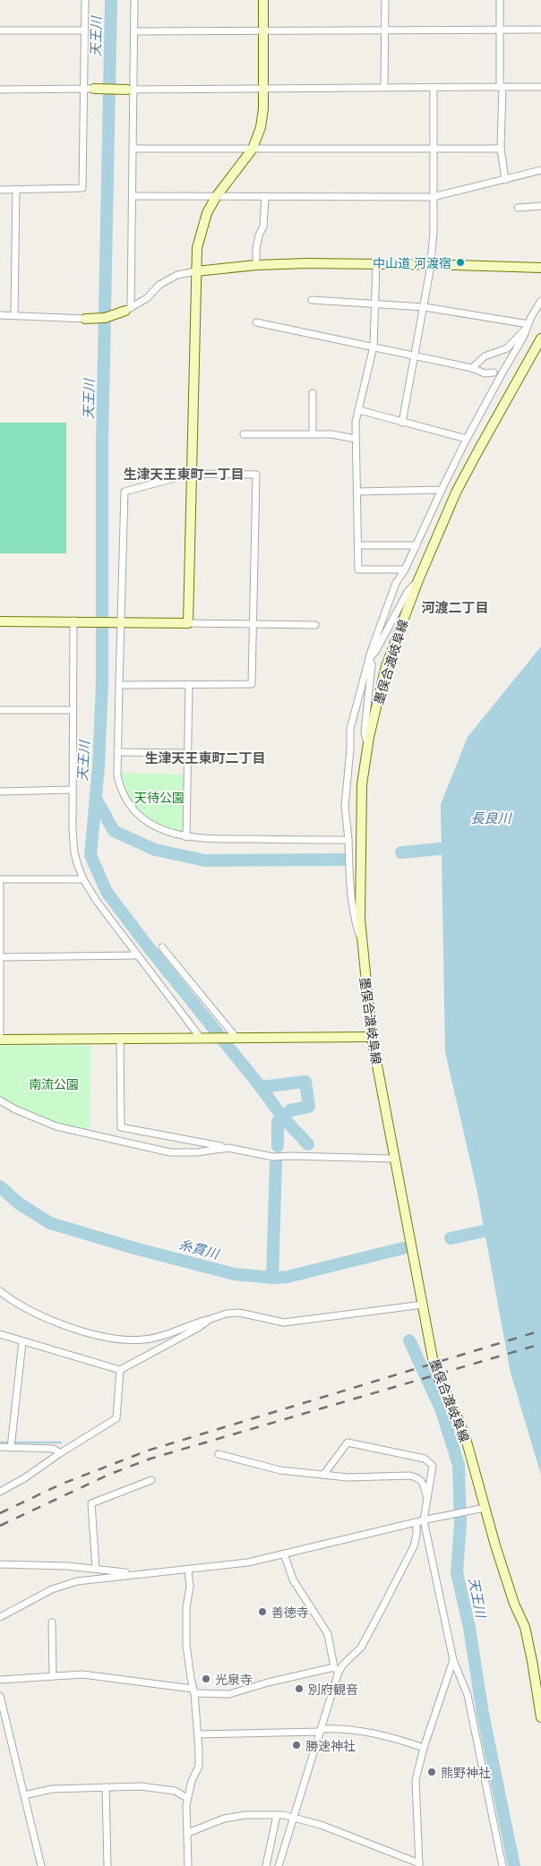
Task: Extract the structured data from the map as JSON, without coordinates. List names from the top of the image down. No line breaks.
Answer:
{"streets":{"street":["墨俣合渡岐阜線"]},"districts":["生津天王東町一丁目","河渡二丁目","生津天王東町二丁目"],"water":["天王川","長良川","糸貫川"],"parks":["天待公園","南流公園"],"places":["中山道 河渡宿","善徳寺","光泉寺","別府観音","勝速神社","熊野神社"]}
